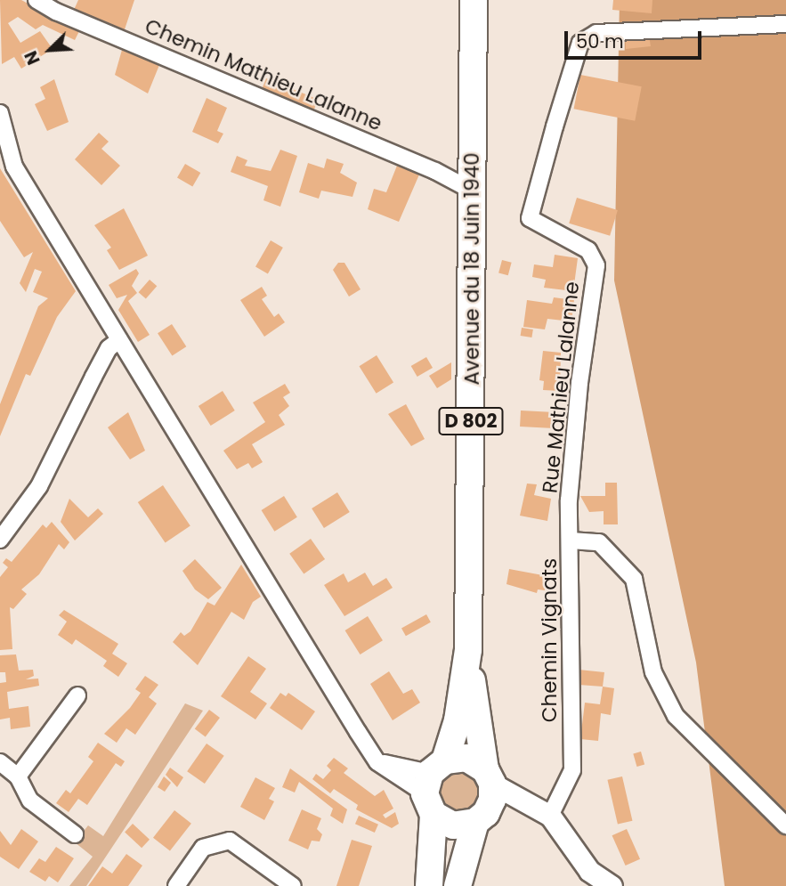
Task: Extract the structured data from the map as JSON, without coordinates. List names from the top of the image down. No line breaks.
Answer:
{"streets":{"main road":["Avenue du 18 Juin 1940","D 802"],"street":["Chemin Mathieu Lalanne","Rue Mathieu Lalanne","Chemin Vignats"]},"crossings":[["Chemin Mathieu Lalanne","Avenue du 18 Juin 1940"],["Avenue du 18 Juin 1940","D 802"],["Rue Mathieu Lalanne","Chemin Vignats"]],"scale_bar":"50 m","north":"bottom left"}
